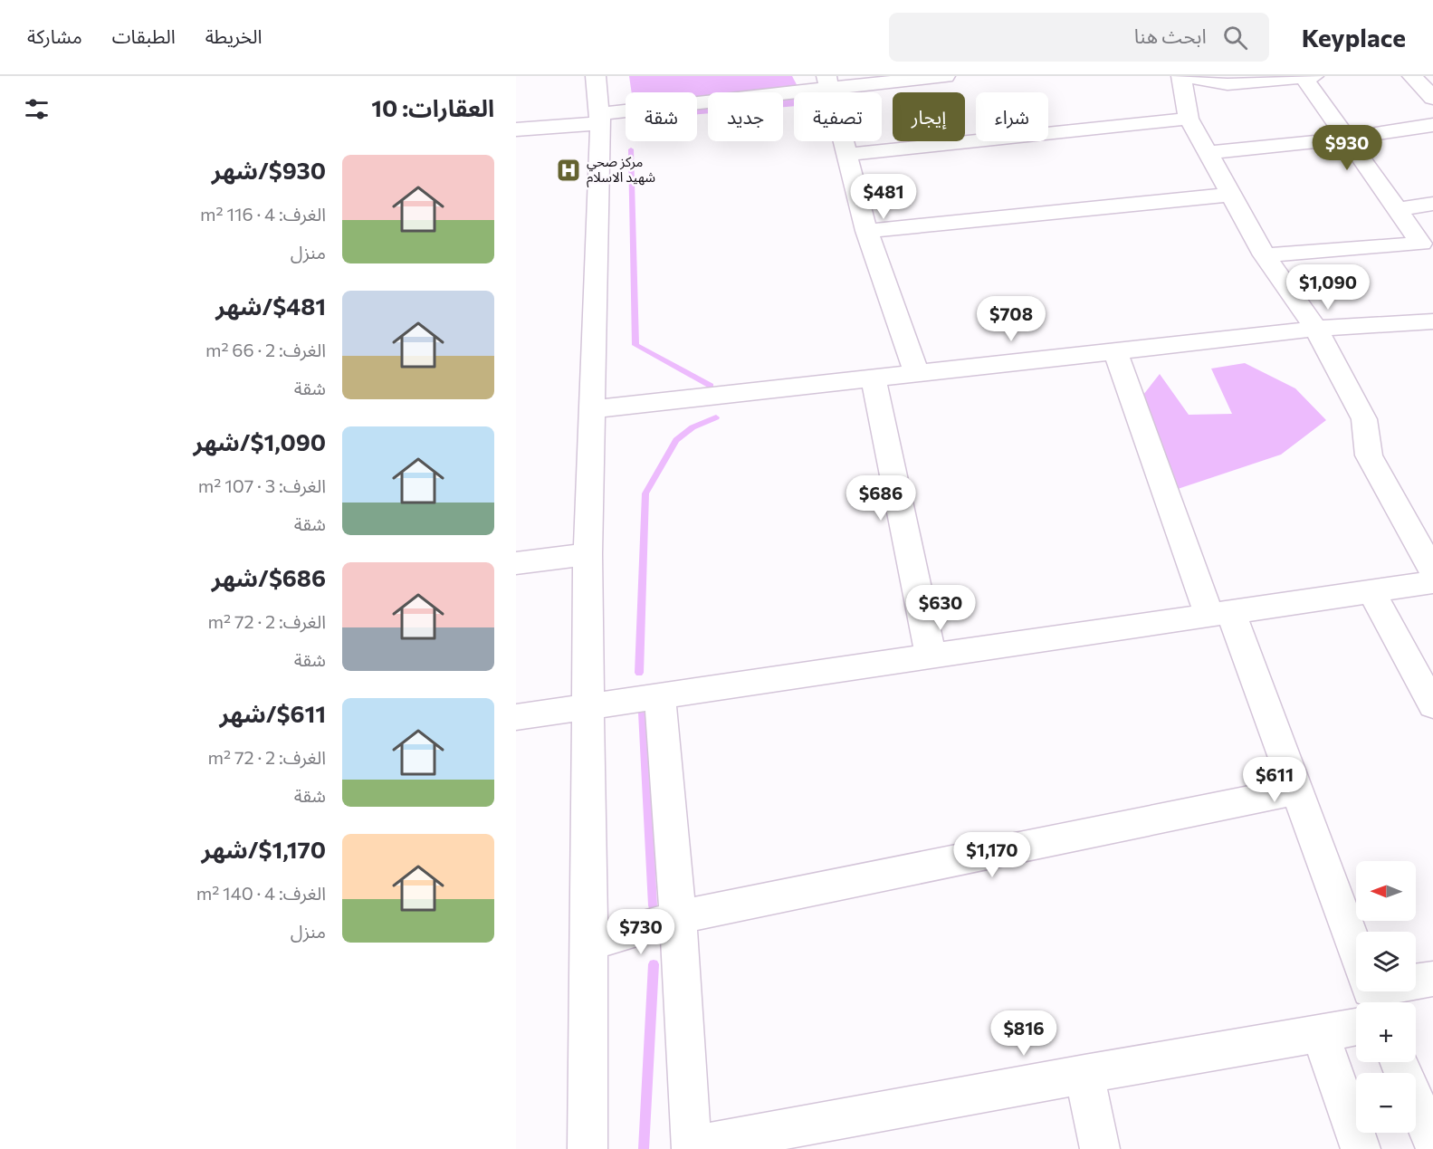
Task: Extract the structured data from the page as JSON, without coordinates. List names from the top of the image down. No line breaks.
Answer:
{"places":{"hospital":["مركز صحي شهيد الاسلام"]},"north":"left","page":{"header":"Keyplace","search":"ابحث هنا","nav":["الخريطة","الطبقات","مشاركة"],"heading":"العقارات: 10","chip":["شراء","إيجار","تصفية","جديد","شقة"],"price":["$930","$481","$1,090","$708","$686","$630","$611","$1,170","$730","$816"],"list":[{"name":"$930/شهر","note":"الغرف: 4 · 116 m² · منزل"},{"name":"$481/شهر","note":"الغرف: 2 · 66 m² · شقة"},{"name":"$1,090/شهر","note":"الغرف: 3 · 107 m² · شقة"},{"name":"$686/شهر","note":"الغرف: 2 · 72 m² · شقة"},{"name":"$611/شهر","note":"الغرف: 2 · 72 m² · شقة"},{"name":"$1,170/شهر","note":"الغرف: 4 · 140 m² · منزل"}],"map_buttons":["+","−"]}}
